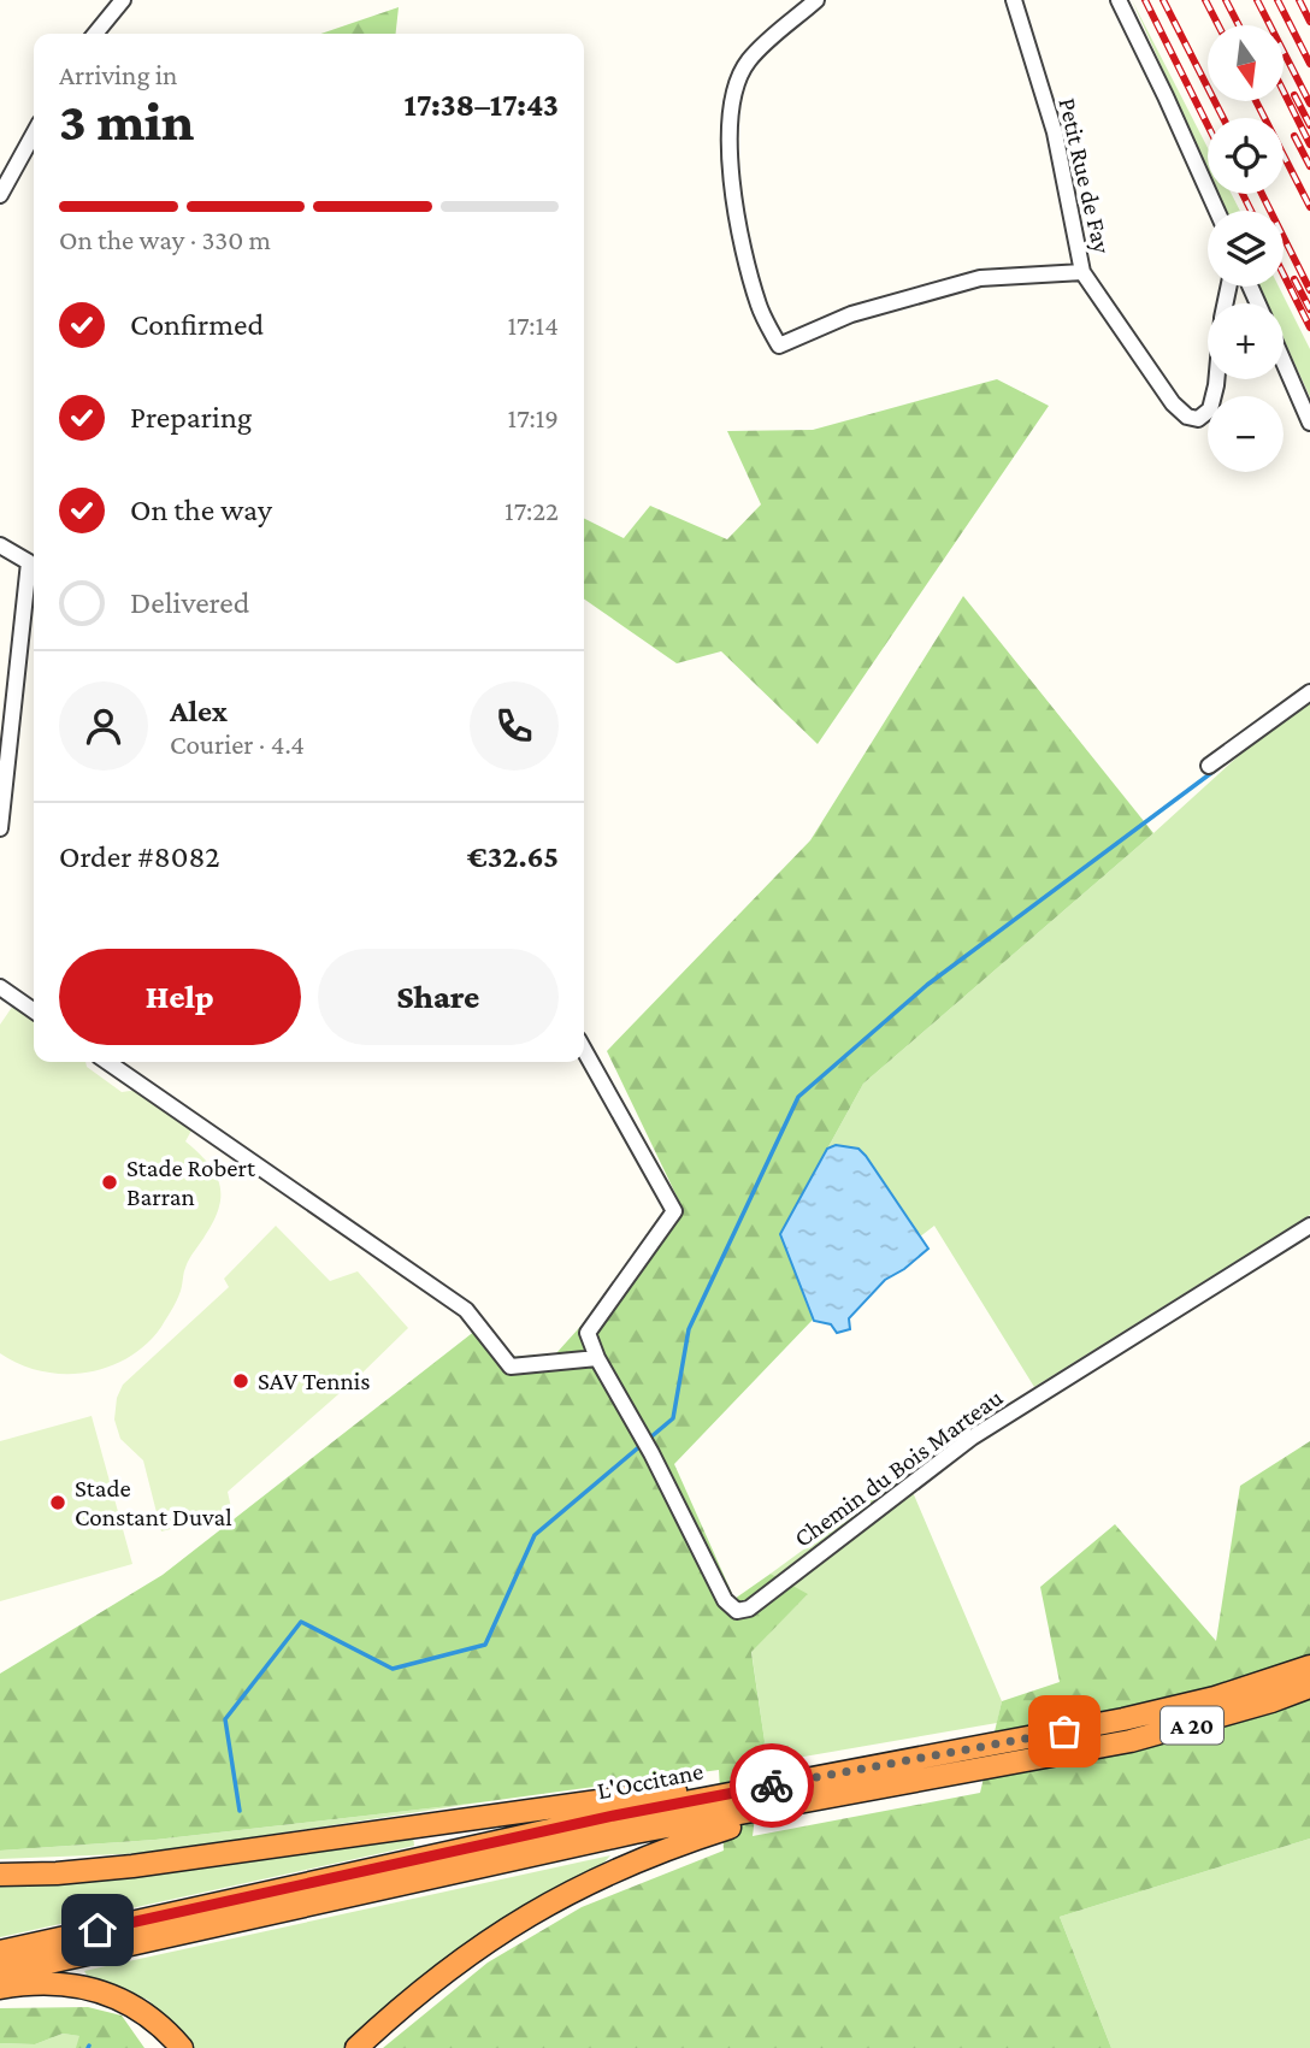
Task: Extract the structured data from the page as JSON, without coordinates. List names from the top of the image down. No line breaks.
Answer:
{"streets":{"highway":["A 20","L'Occitane"],"street":["Petit Rue de Fay","Chemin du Bois Marteau"]},"places":["Stade Robert Barran","SAV Tennis","Stade Constant Duval"],"north":"bottom","page":{"map_buttons":["+","−"],"heading":["3 min","Arriving in","17:38–17:43"],"panel":["Alex","Courier · 4.4","Order #8082","€32.65"],"bar":"On the way · 330 m","list":[["Confirmed","17:14"],["Preparing","17:19"],["On the way","17:22"],"Delivered"],"buttons":["Help","Share"]}}
